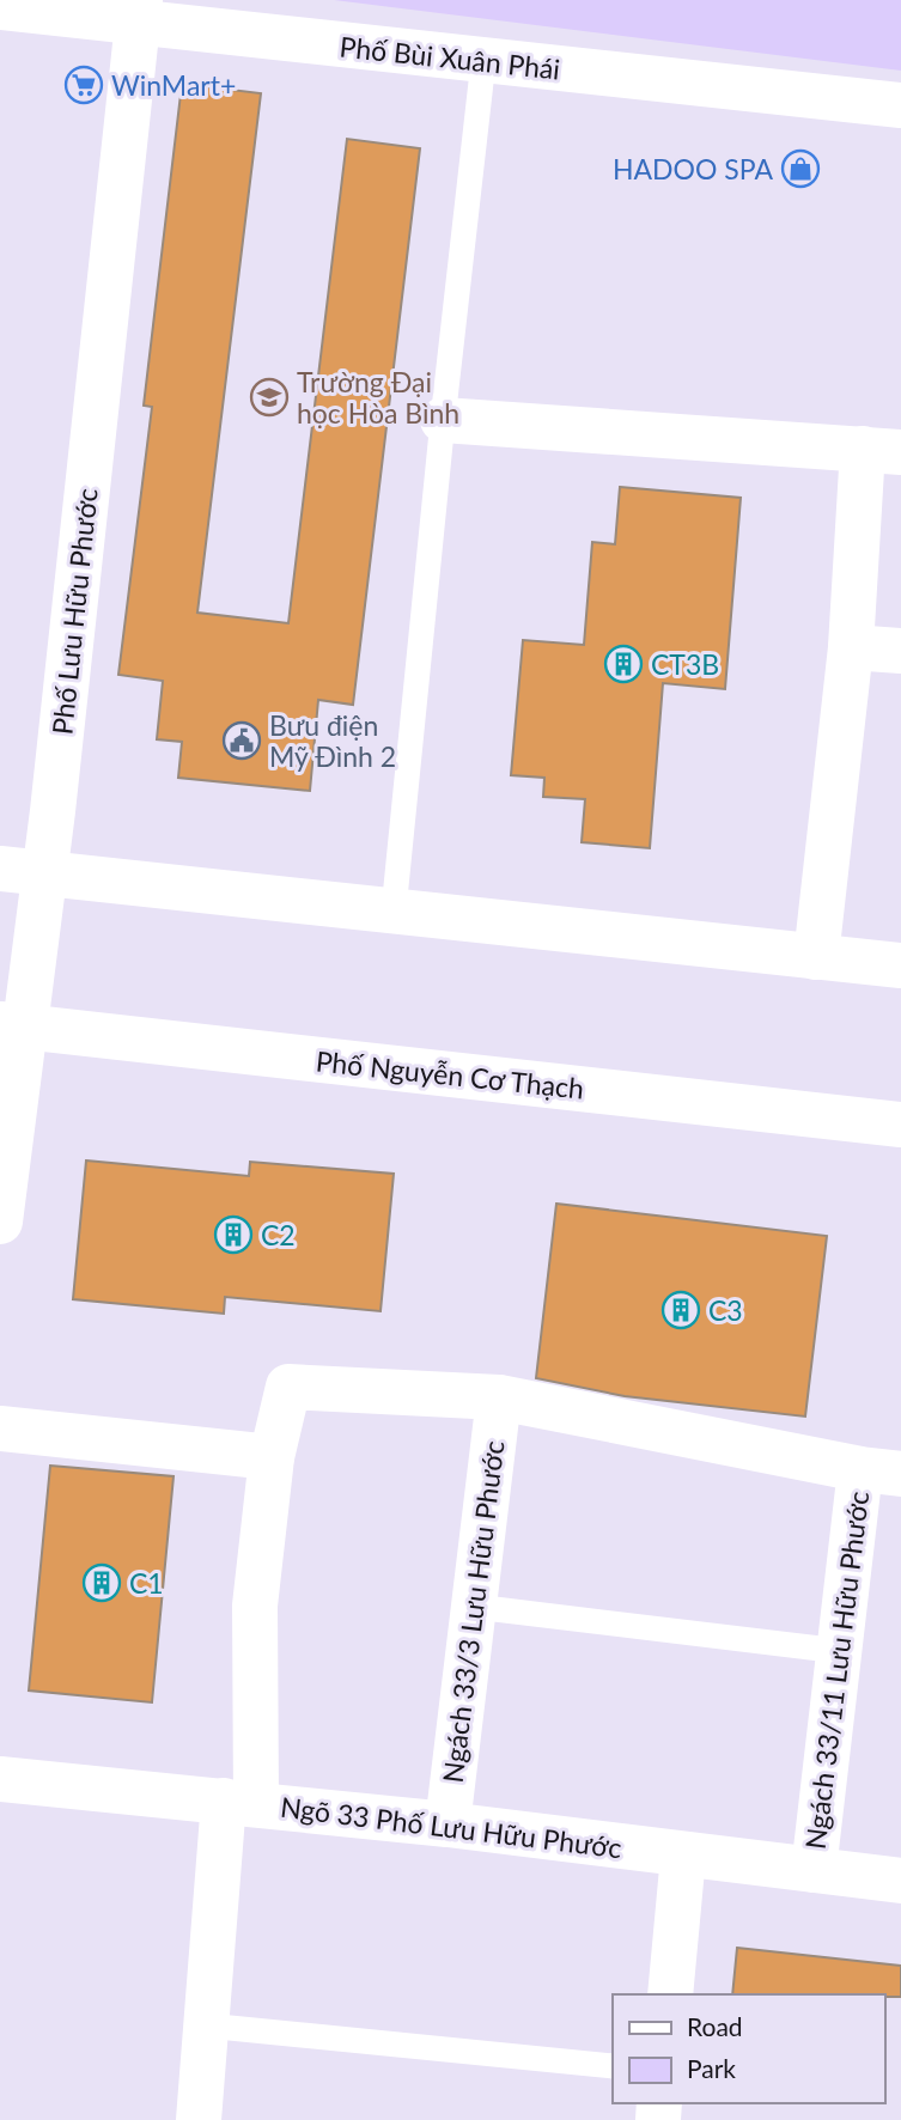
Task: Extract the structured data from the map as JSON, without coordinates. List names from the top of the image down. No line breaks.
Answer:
{"streets":{"street":["Phố Bùi Xuân Phái","Phố Lưu Hữu Phước","Phố Nguyễn Cơ Thạch","Ngách 33/3 Lưu Hữu Phước","Ngách 33/11 Lưu Hữu Phước","Ngõ 33 Phố Lưu Hữu Phước"]},"crossings":[["Phố Bùi Xuân Phái","Phố Lưu Hữu Phước"],["Phố Lưu Hữu Phước","Phố Nguyễn Cơ Thạch"],["Ngách 33/3 Lưu Hữu Phước","Ngõ 33 Phố Lưu Hữu Phước"],["Ngách 33/11 Lưu Hữu Phước","Ngõ 33 Phố Lưu Hữu Phước"]],"places":{"supermarket":["WinMart+"],"shop":["HADOO SPA"],"school or university":["Trường Đại học Hòa Bình"],"building":["CT3B","C2","C3","C1"],"public building":["Bưu điện Mỹ Đình 2"]},"legend":["Road","Park"]}
